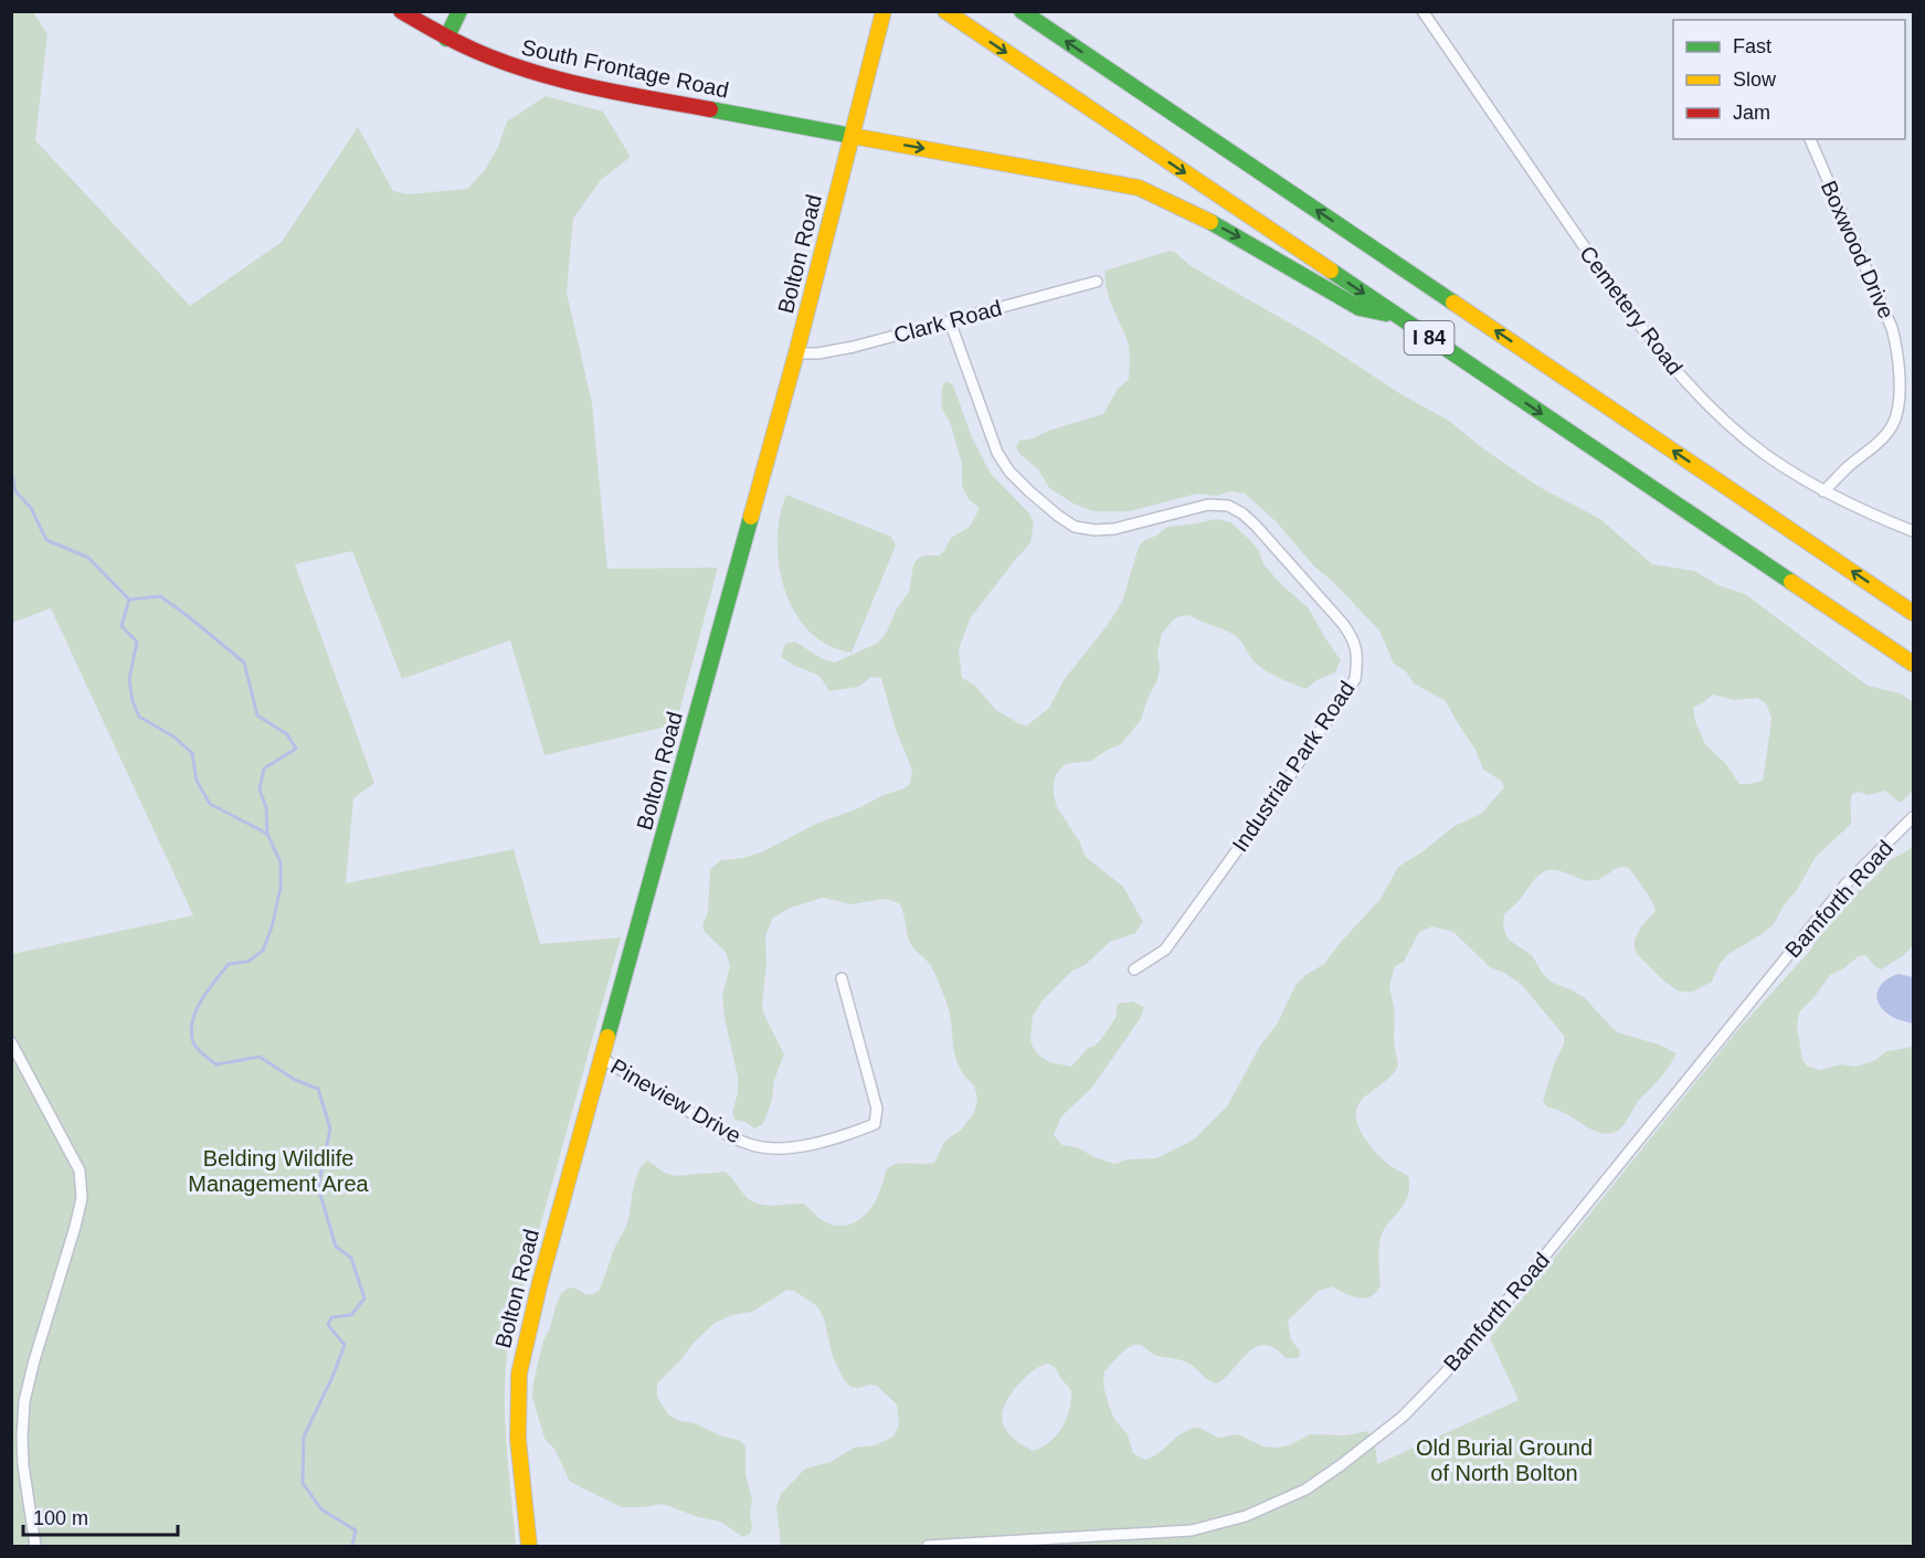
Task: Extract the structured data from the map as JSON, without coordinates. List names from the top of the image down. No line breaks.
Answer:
{"streets":{"main road":["South Frontage Road","Bolton Road","I 84"],"street":["Boxwood Drive","Cemetery Road","Clark Road","Industrial Park Road","Bamforth Road","Pineview Drive"]},"crossings":[["South Frontage Road","Bolton Road"],["South Frontage Road","I 84"],["Boxwood Drive","Cemetery Road"],["Bolton Road","Clark Road"],["Bolton Road","Pineview Drive"],["Clark Road","Industrial Park Road"]],"parks":["Belding Wildlife Management Area","Old Burial Ground of North Bolton"],"legend":["Fast","Slow","Jam"],"scale_bar":"100 m"}
